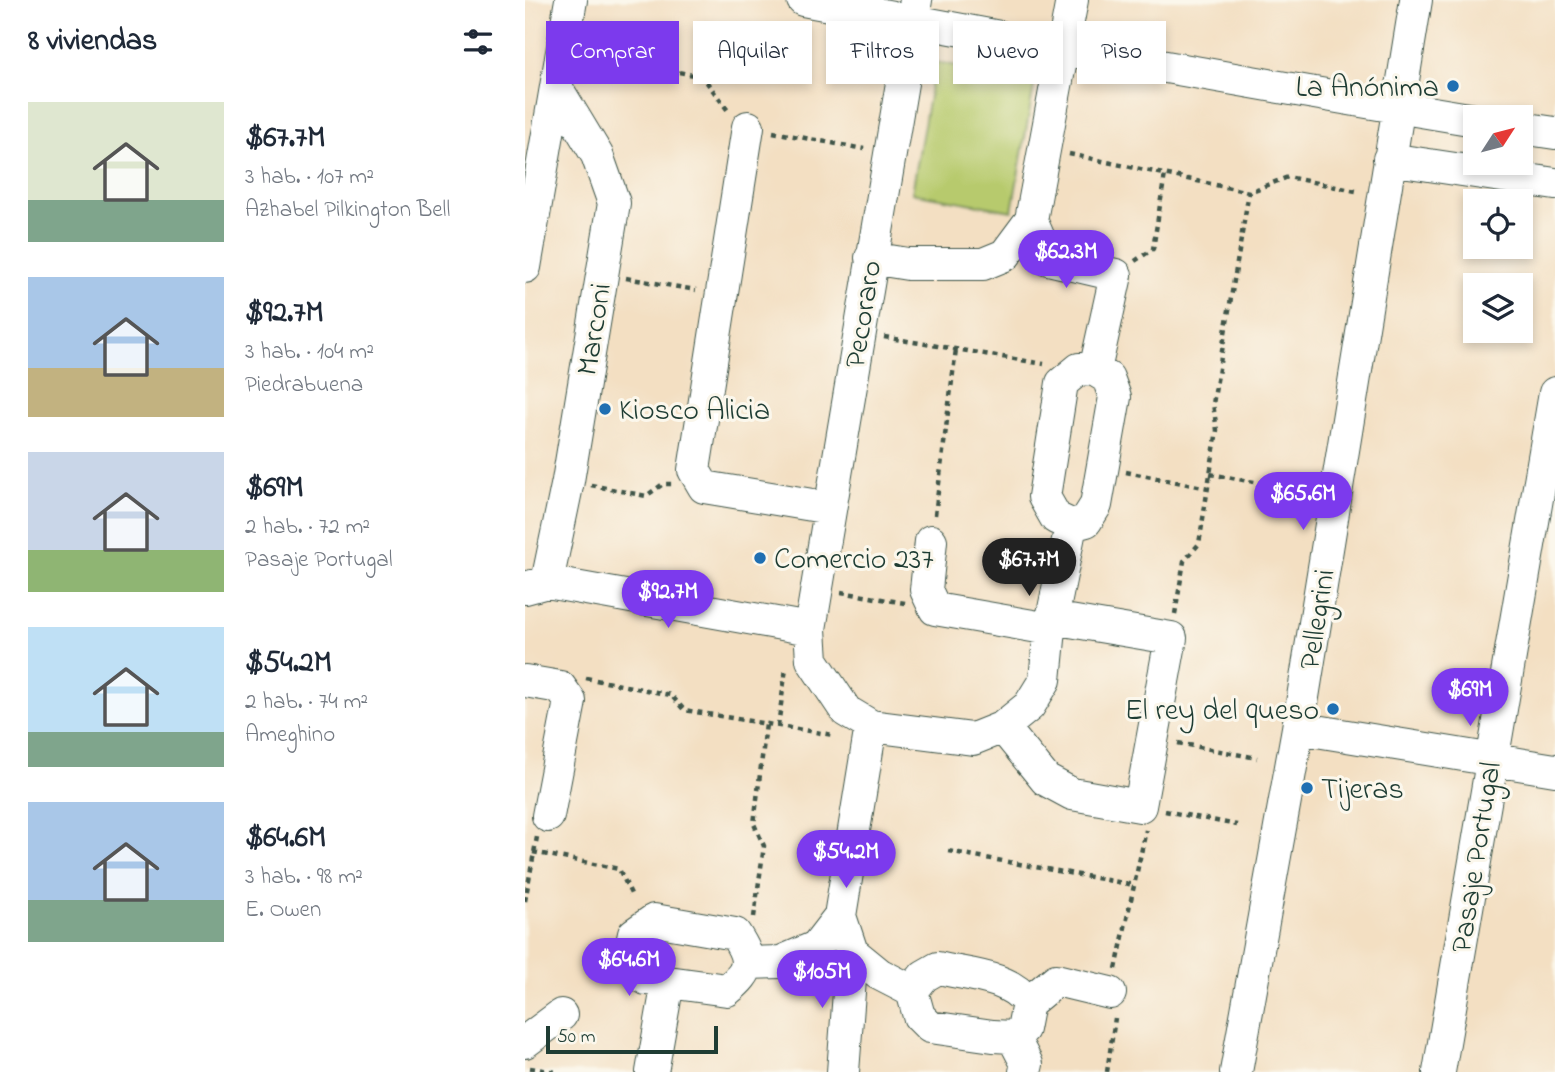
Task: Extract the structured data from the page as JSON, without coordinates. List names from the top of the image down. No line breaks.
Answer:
{"streets":{"street":["Pecoraro","Marconi","Pellegrini","Pasaje Portugal"]},"places":["La Anónima","Kiosco Alicia","Comercio 237","El rey del queso","Tijeras"],"scale_bar":"50 m","north":"top right","page":{"heading":"8 viviendas","chip":["Comprar","Alquilar","Filtros","Nuevo","Piso"],"list":[{"name":"$67.7M","note":"3 hab. · 107 m² · Azhabel Pilkington Bell"},{"name":"$92.7M","note":"3 hab. · 104 m² · Piedrabuena"},{"name":"$69M","note":"2 hab. · 72 m² · Pasaje Portugal"},{"name":"$54.2M","note":"2 hab. · 74 m² · Ameghino"},{"name":"$64.6M","note":"3 hab. · 98 m² · E. Owen"}],"price":["$62.3M","$65.6M","$67.7M","$92.7M","$69M","$54.2M","$64.6M","$105M"],"scale":"50 m"}}
